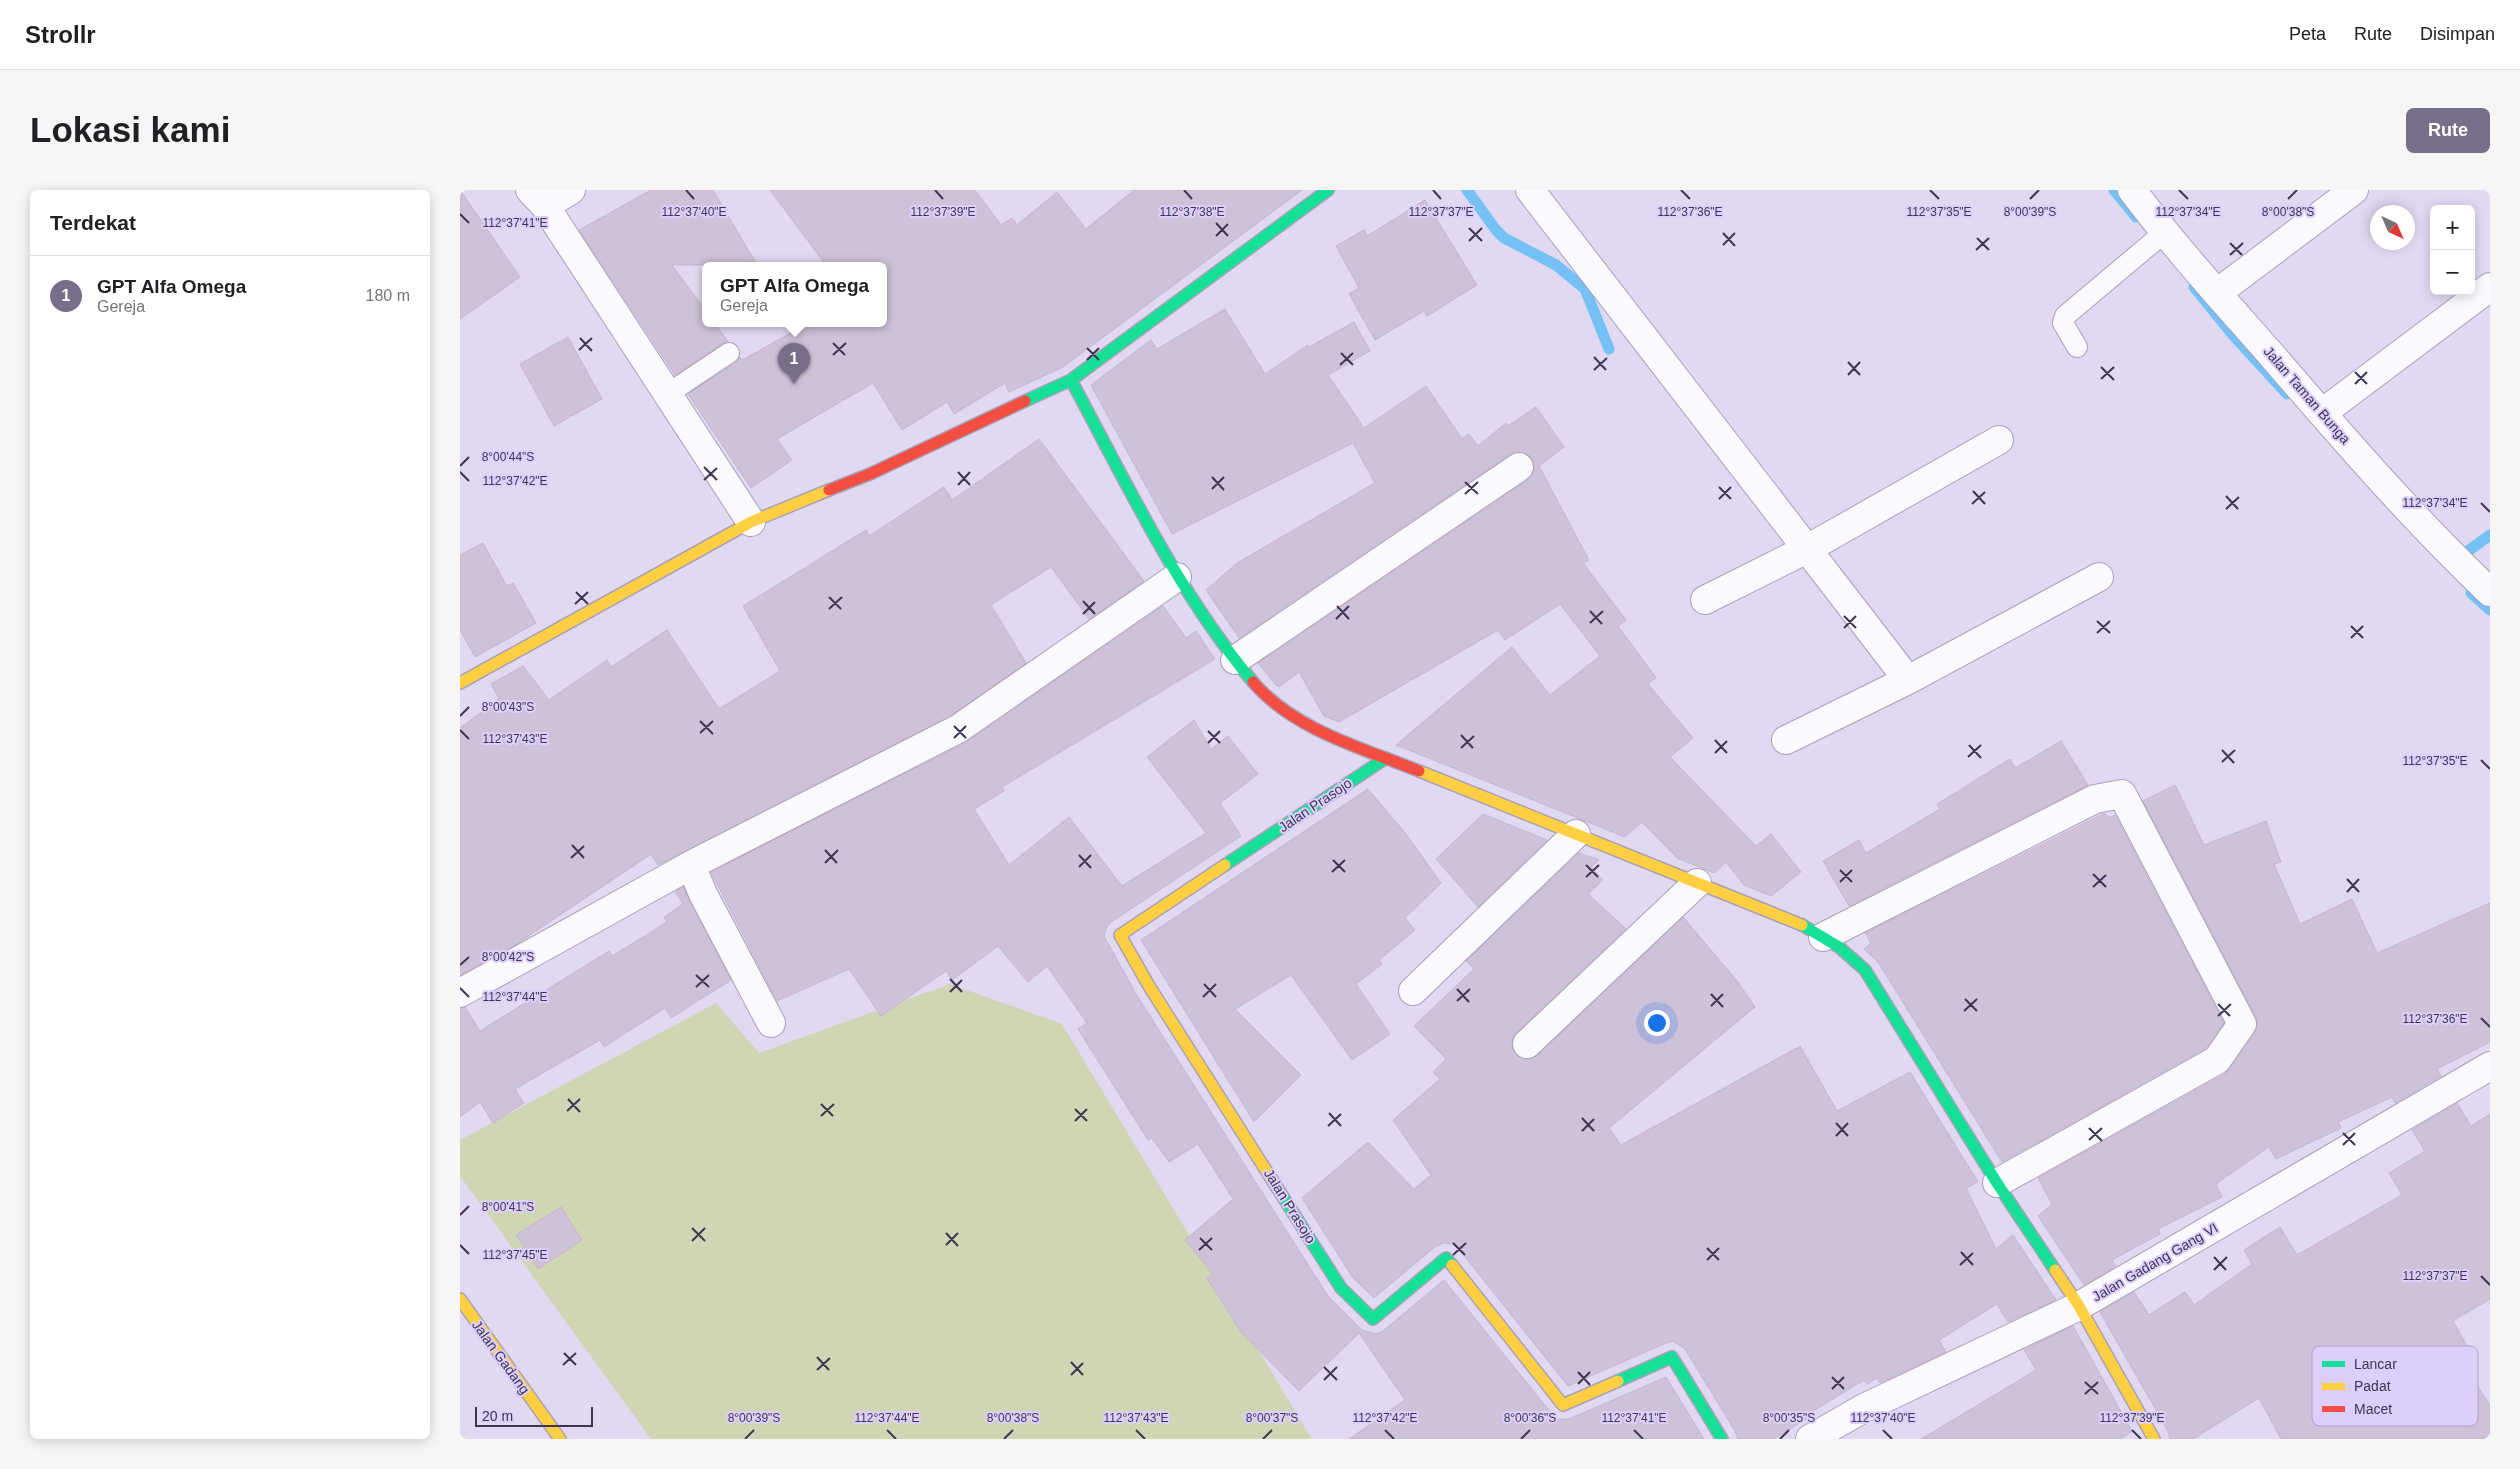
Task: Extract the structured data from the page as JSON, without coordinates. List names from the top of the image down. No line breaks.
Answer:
{"streets":{"main road":["Jalan Prasojo","Jalan Gadang"],"street":["Jalan Taman Bunga","Jalan Gadang Gang VI"]},"legend":["Lancar","Padat","Macet"],"scale_bar":"20 m","north":"bottom right","page":{"header":"Strollr","nav":["Peta","Rute","Disimpan"],"buttons":"Rute","title":"Lokasi kami","heading":"Terdekat","map_buttons":["+","−"],"list":[{"mark":"1","name":"GPT Alfa Omega","note":"Gereja","value":"180 m"}],"popup":["GPT Alfa Omega","Gereja"],"pins":"1","scale":"20 m"},"coordinates":["8°00'39\"S","8°00'38\"S","112°37'40\"E","112°37'39\"E","112°37'38\"E","112°37'37\"E","112°37'36\"E","112°37'35\"E","112°37'34\"E","112°37'41\"E","8°00'44\"S","112°37'42\"E","8°00'43\"S","112°37'43\"E","8°00'42\"S","112°37'44\"E","8°00'41\"S","112°37'45\"E","8°00'37\"S","8°00'36\"S","8°00'35\"S"]}
